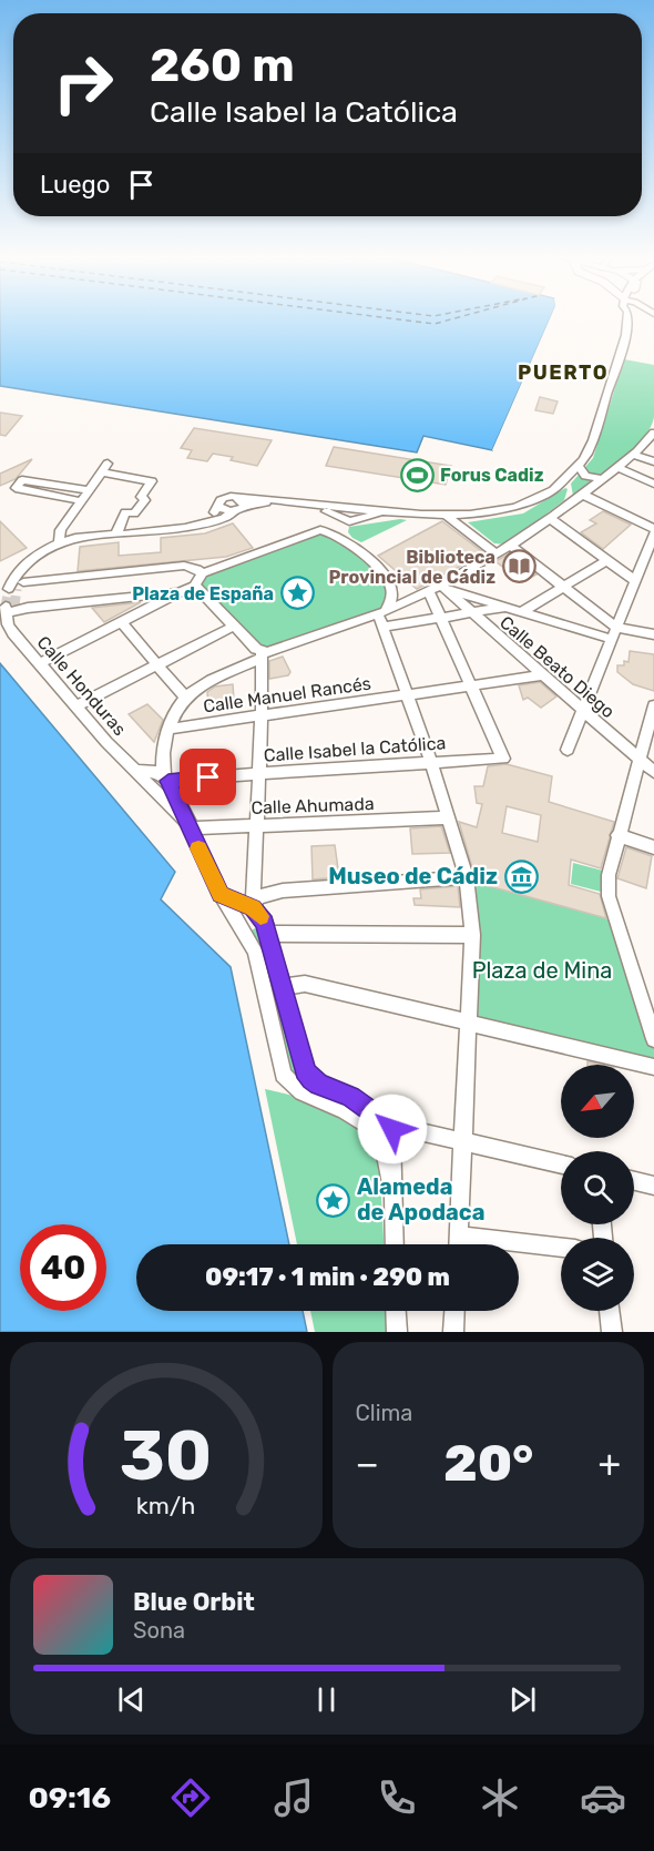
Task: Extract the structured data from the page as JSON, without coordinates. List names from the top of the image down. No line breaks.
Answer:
{"streets":{"street":["Calle Beato Diego","Calle Honduras","Calle Manuel Rancés","Calle Isabel la Católica","Calle Ahumada"]},"crossings":[["Calle Beato Diego","Calle Manuel Rancés"],["Calle Honduras","Calle Isabel la Católica"],["Calle Honduras","Calle Ahumada"],["Calle Manuel Rancés","Calle Isabel la Católica"]],"districts":["PUERTO"],"parks":["Plaza de Mina"],"places":{"sports":["Forus Cadiz"],"library":["Biblioteca Provincial de Cádiz"],"place":["Plaza de España","Alameda de Apodaca"],"museum":["Museo de Cádiz"]},"north":"bottom left","page":{"turn":["260 m","Calle Isabel la Católica"],"then":"Luego","limit":"40","trip":"09:17 · 1 min · 290 m","tile":"Clima","heat":["−","20°","+"],"song":["Blue Orbit","Sona"],"tabs":"09:16","gauge":["30","km/h"]}}
